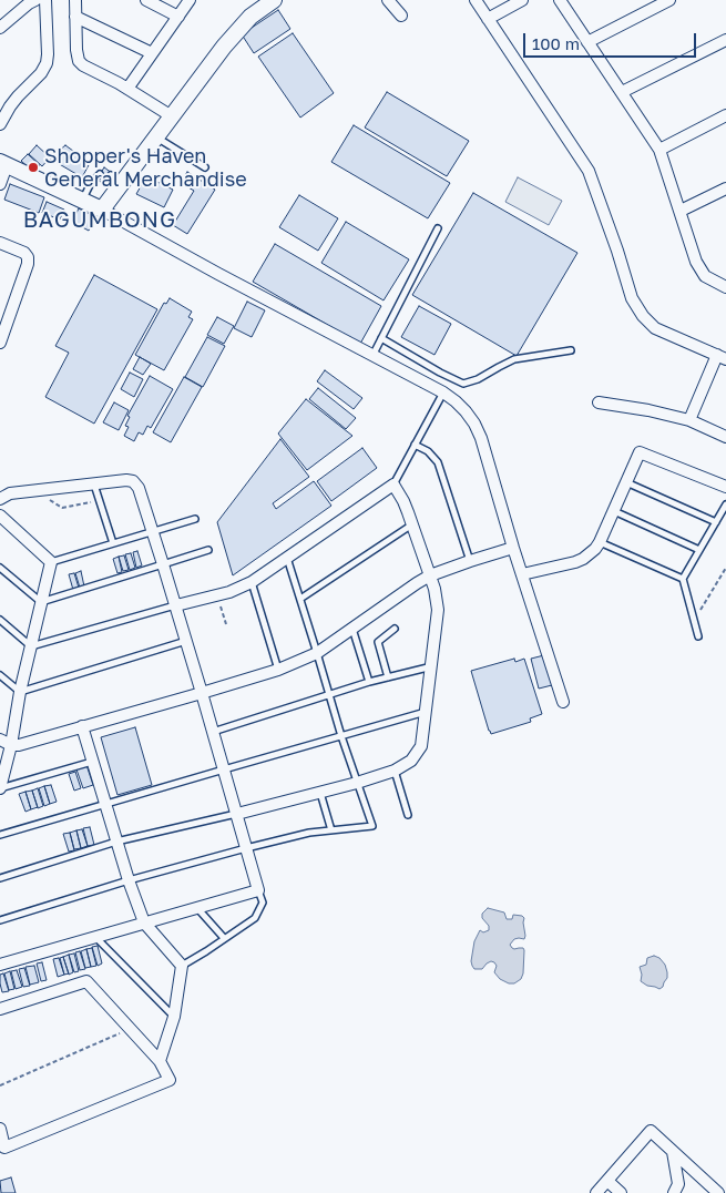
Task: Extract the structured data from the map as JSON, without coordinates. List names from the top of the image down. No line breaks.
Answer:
{"districts":["BAGUMBONG"],"places":["Shopper's Haven General Merchandise"],"scale_bar":"100 m"}
